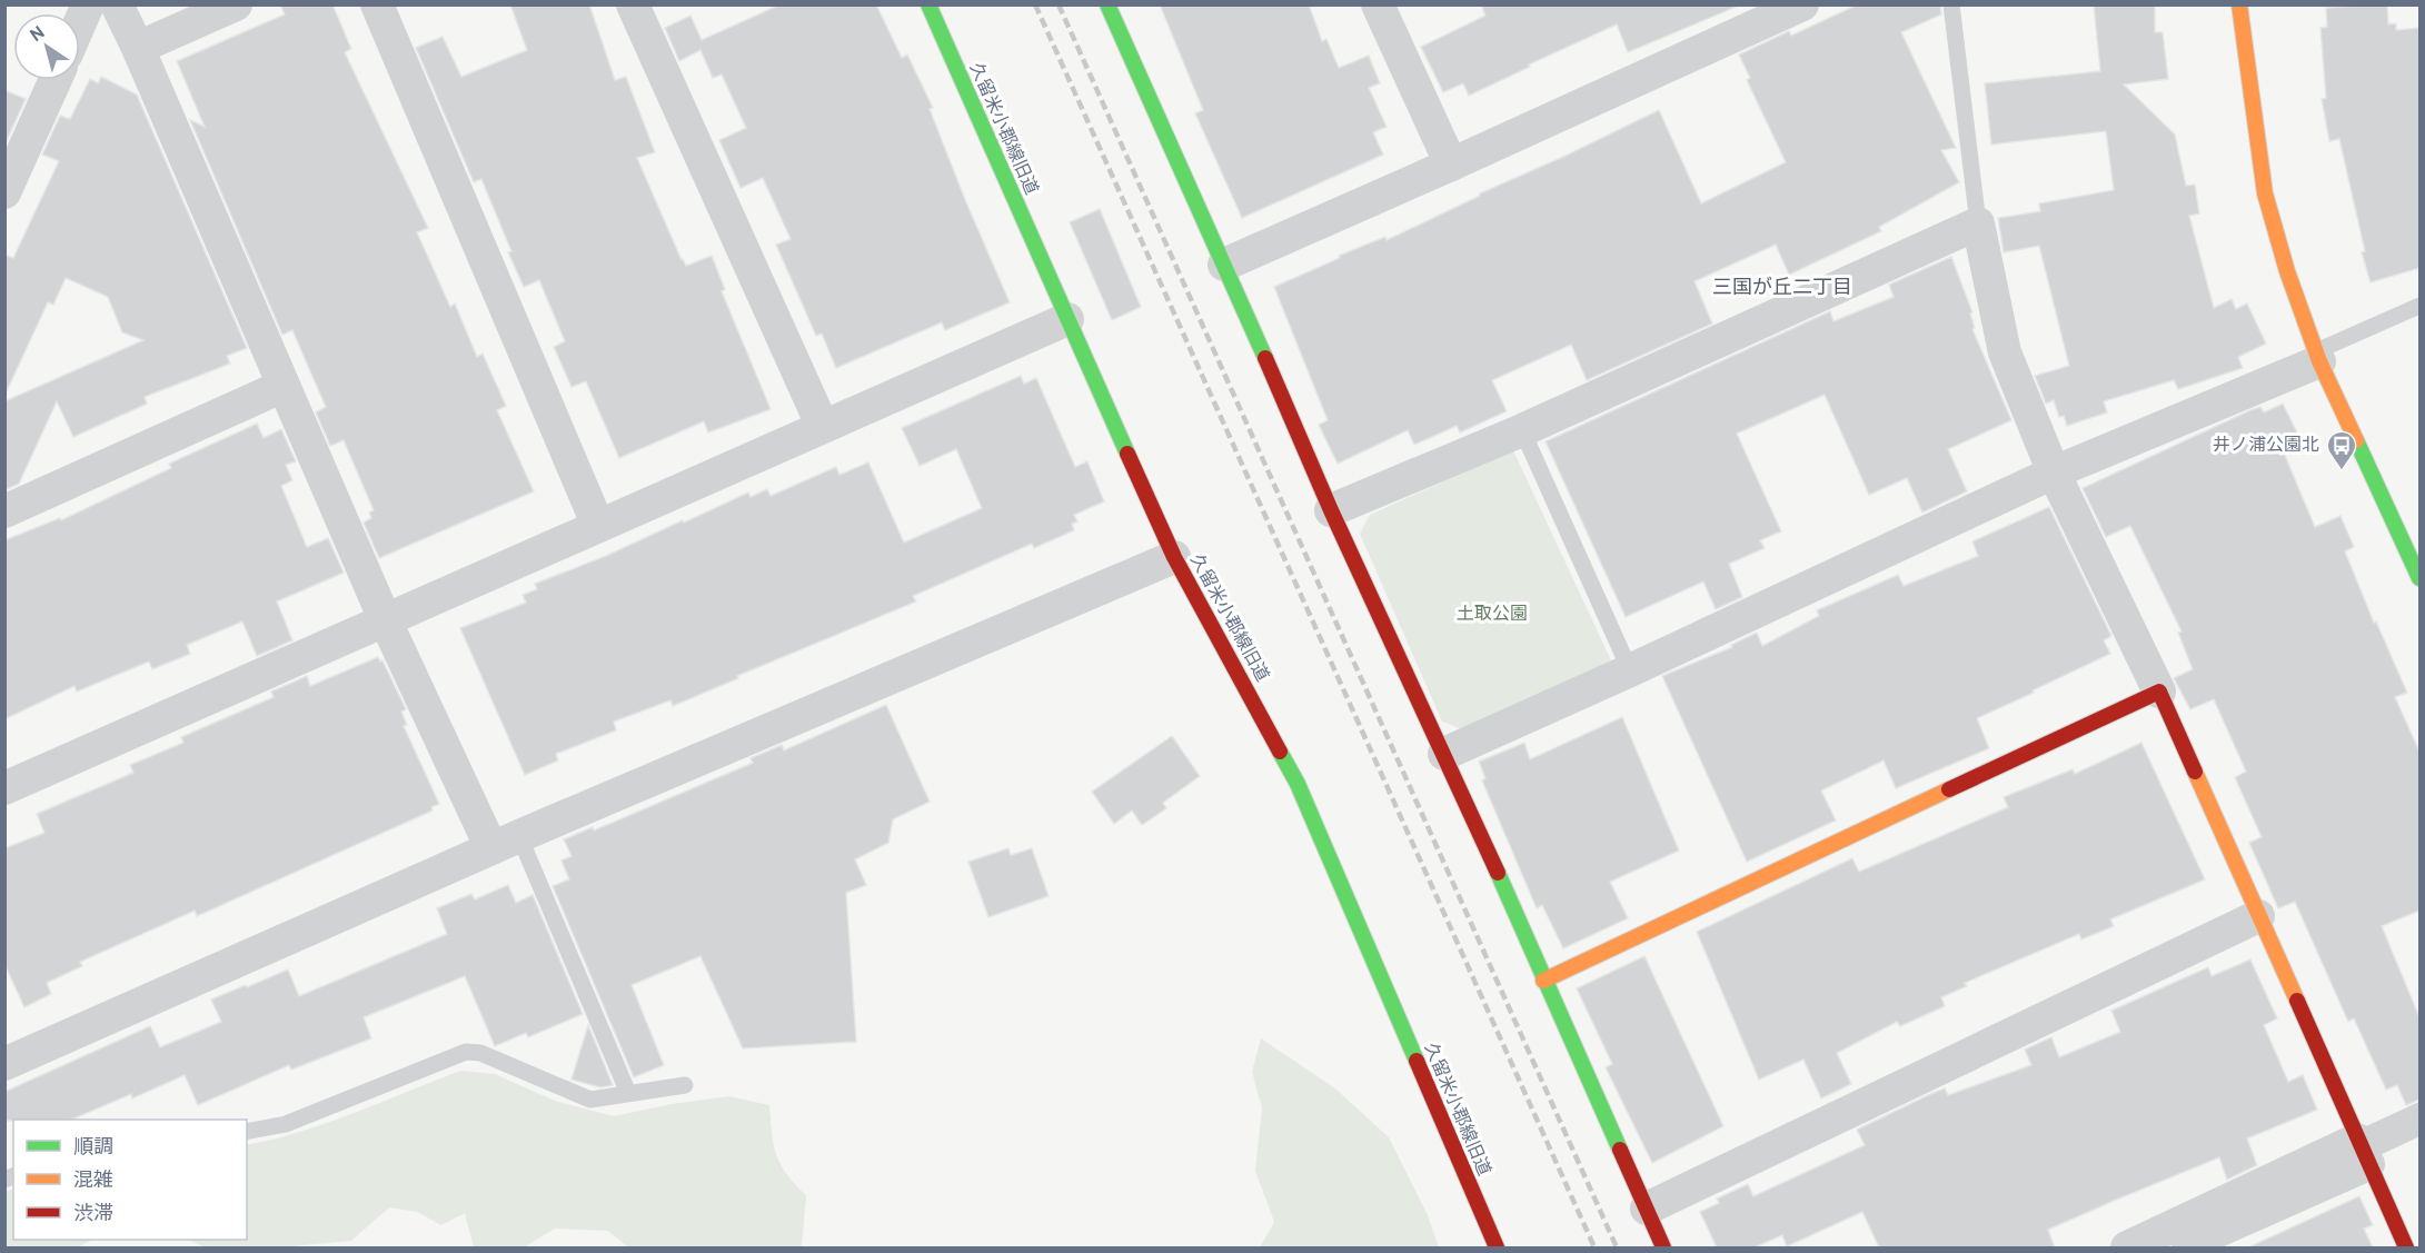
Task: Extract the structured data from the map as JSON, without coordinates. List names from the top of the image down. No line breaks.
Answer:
{"streets":{"street":["久留米小郡線旧道"]},"districts":["三国が丘二丁目"],"parks":["土取公園"],"places":{"bus stop":["井ノ浦公園北"]},"legend":["順調","混雑","渋滞"],"north":"top left"}
